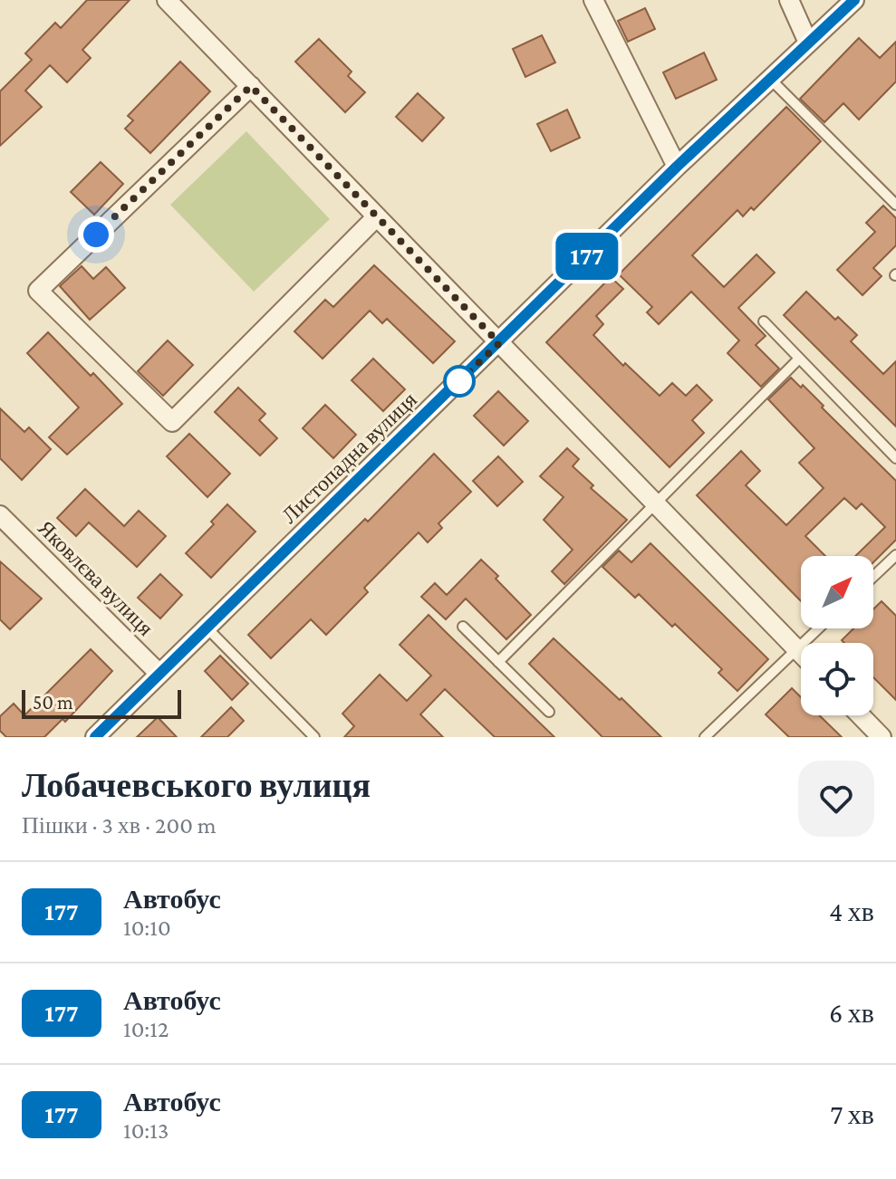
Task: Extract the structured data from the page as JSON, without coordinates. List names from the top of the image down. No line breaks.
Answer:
{"streets":{"street":["Листопадна вулиця","Яковлєва вулиця"]},"crossings":[["Листопадна вулиця","Яковлєва вулиця"]],"lines":["bus line 177"],"scale_bar":"50 m","north":"top right","page":{"on_map":"177","scale":"50 m","heading":["Лобачевського вулиця","Пішки · 3 хв · 200 m"],"list":[{"mark":"177","name":"Автобус","note":"10:10","value":"4 хв"},{"mark":"177","name":"Автобус","note":"10:12","value":"6 хв"},{"mark":"177","name":"Автобус","note":"10:13","value":"7 хв"}]}}
